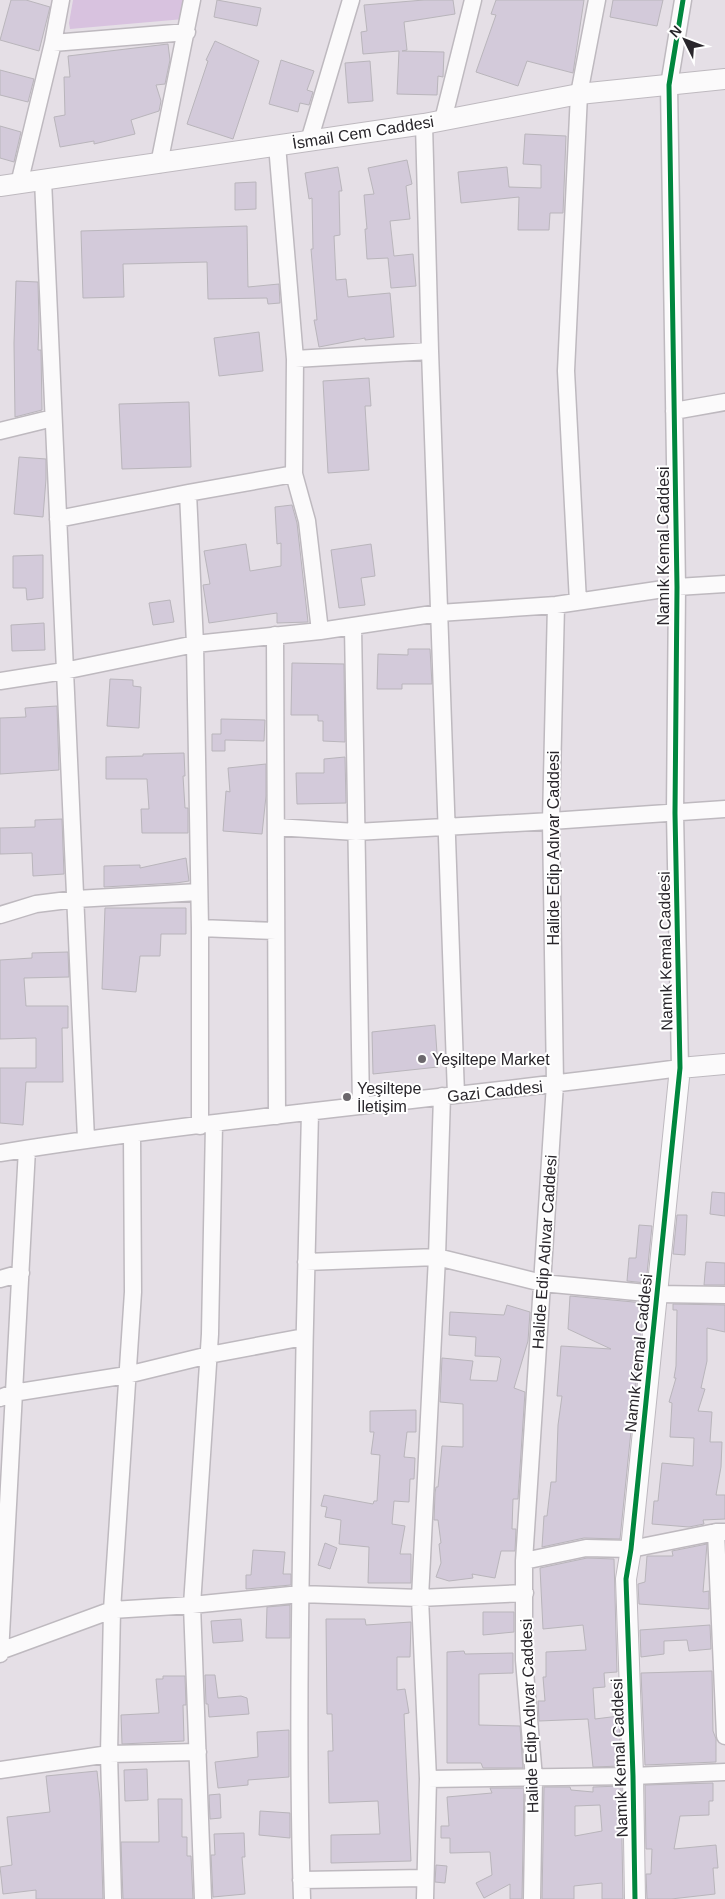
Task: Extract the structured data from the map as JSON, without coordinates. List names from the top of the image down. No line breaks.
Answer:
{"streets":{"street":["İsmail Cem Caddesi","Namık Kemal Caddesi","Halide Edip Adıvar Caddesi","Gazi Caddesi"]},"crossings":[["İsmail Cem Caddesi","Namık Kemal Caddesi"],["Namık Kemal Caddesi","Gazi Caddesi"],["Halide Edip Adıvar Caddesi","Gazi Caddesi"]],"places":["Yeşiltepe Market","Yeşiltepe İletişim"],"north":"top left"}
